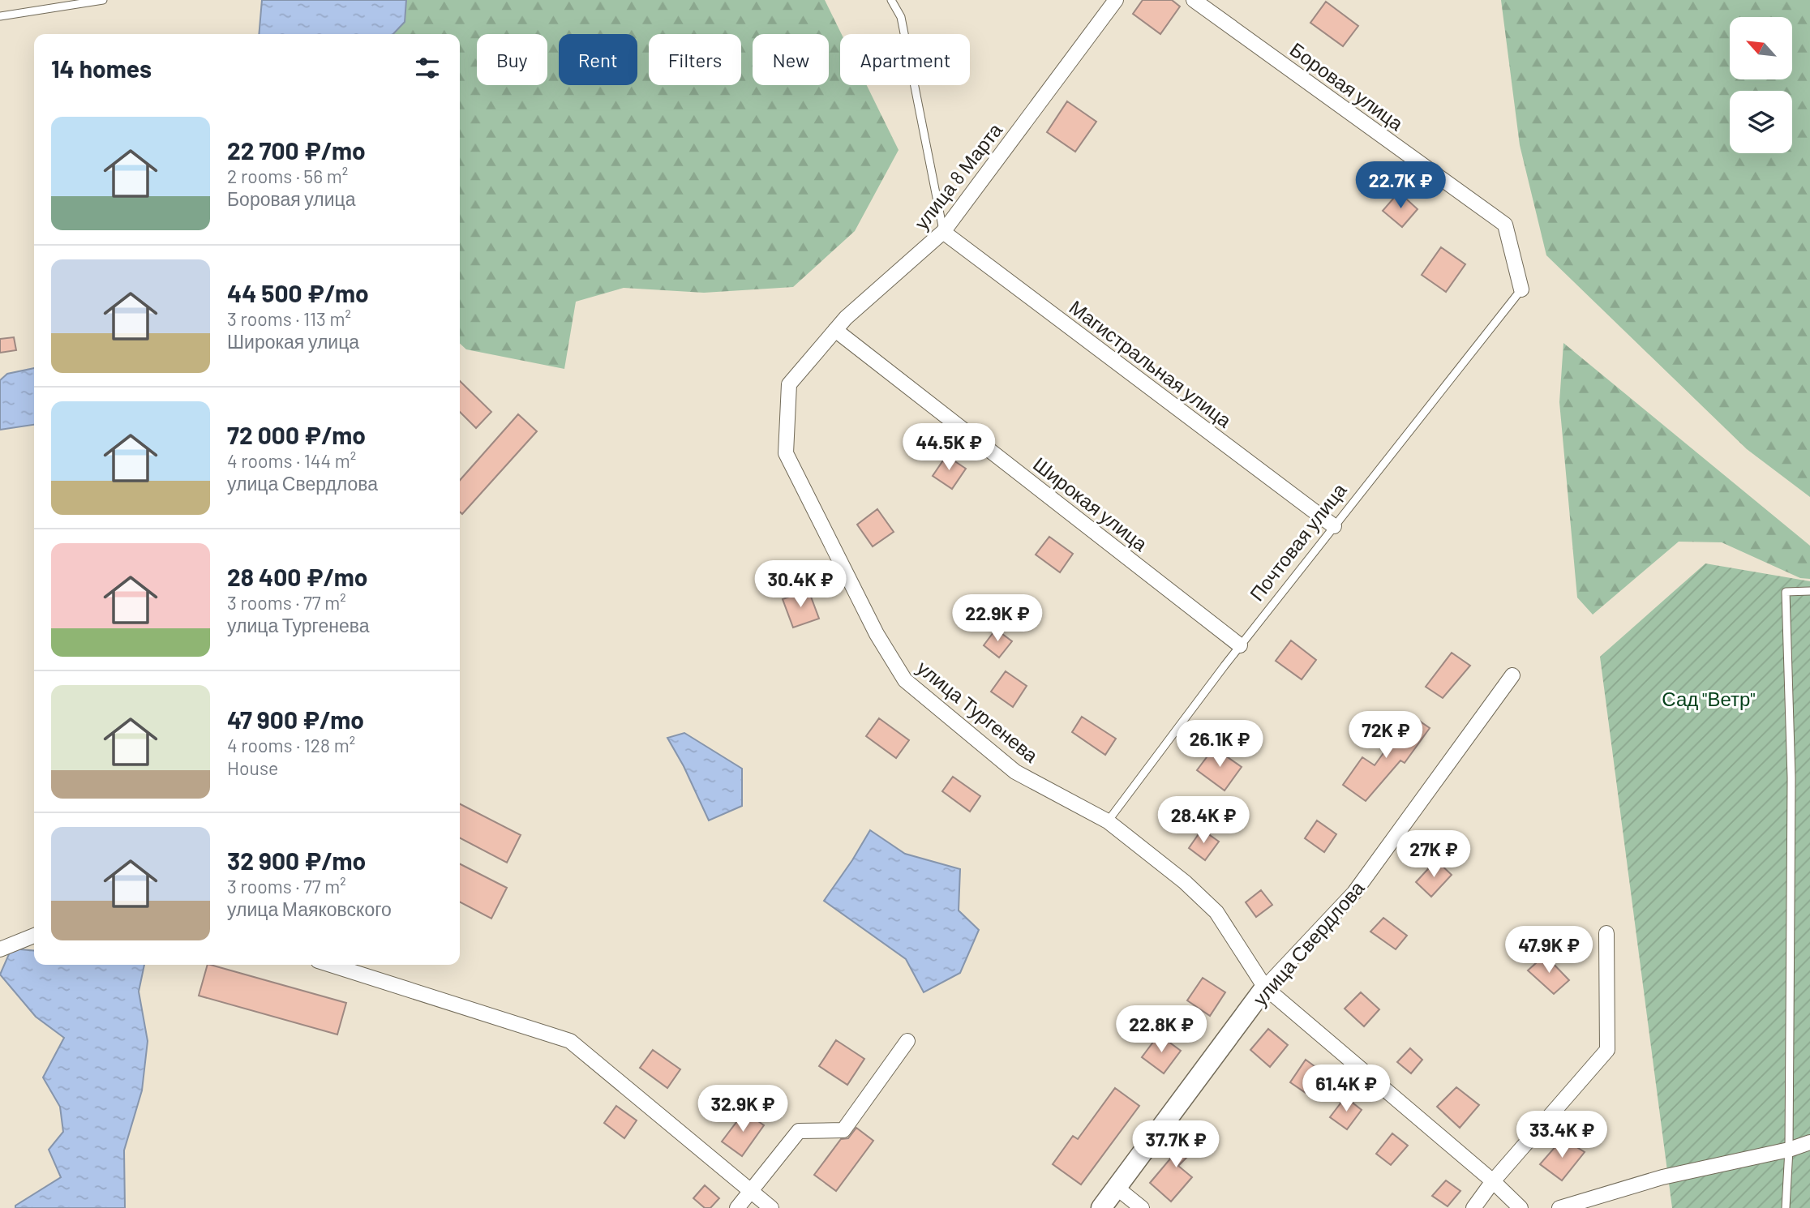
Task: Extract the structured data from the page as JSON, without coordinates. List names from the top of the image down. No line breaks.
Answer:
{"streets":{"street":["Боровая улица","улица 8 Марта","Магистральная улица","Широкая улица","улица Тургенева","улица Свердлова"],"lane":["Почтовая улица"]},"crossings":[["Боровая улица","Почтовая улица"],["улица 8 Марта","Магистральная улица"],["улица 8 Марта","Широкая улица"],["улица 8 Марта","улица Тургенева"],["Магистральная улица","Почтовая улица"],["Широкая улица","Почтовая улица"],["Почтовая улица","улица Тургенева"],["улица Тургенева","улица Свердлова"]],"parks":["Сад \"Ветр\""],"north":"top left","page":{"chip":["Buy","Rent","Filters","New","Apartment"],"heading":"14 homes","list":[{"name":"22 700 ₽/mo","note":"2 rooms · 56 m² · Боровая улица"},{"name":"44 500 ₽/mo","note":"3 rooms · 113 m² · Широкая улица"},{"name":"72 000 ₽/mo","note":"4 rooms · 144 m² · улица Свердлова"},{"name":"28 400 ₽/mo","note":"3 rooms · 77 m² · улица Тургенева"},{"name":"47 900 ₽/mo","note":"4 rooms · 128 m² · House"},{"name":"32 900 ₽/mo","note":"3 rooms · 77 m² · улица Маяковского"}],"price":["22.7K ₽","44.5K ₽","30.4K ₽","22.9K ₽","72K ₽","26.1K ₽","28.4K ₽","27K ₽","47.9K ₽","22.8K ₽","61.4K ₽","32.9K ₽","33.4K ₽","37.7K ₽"]}}
